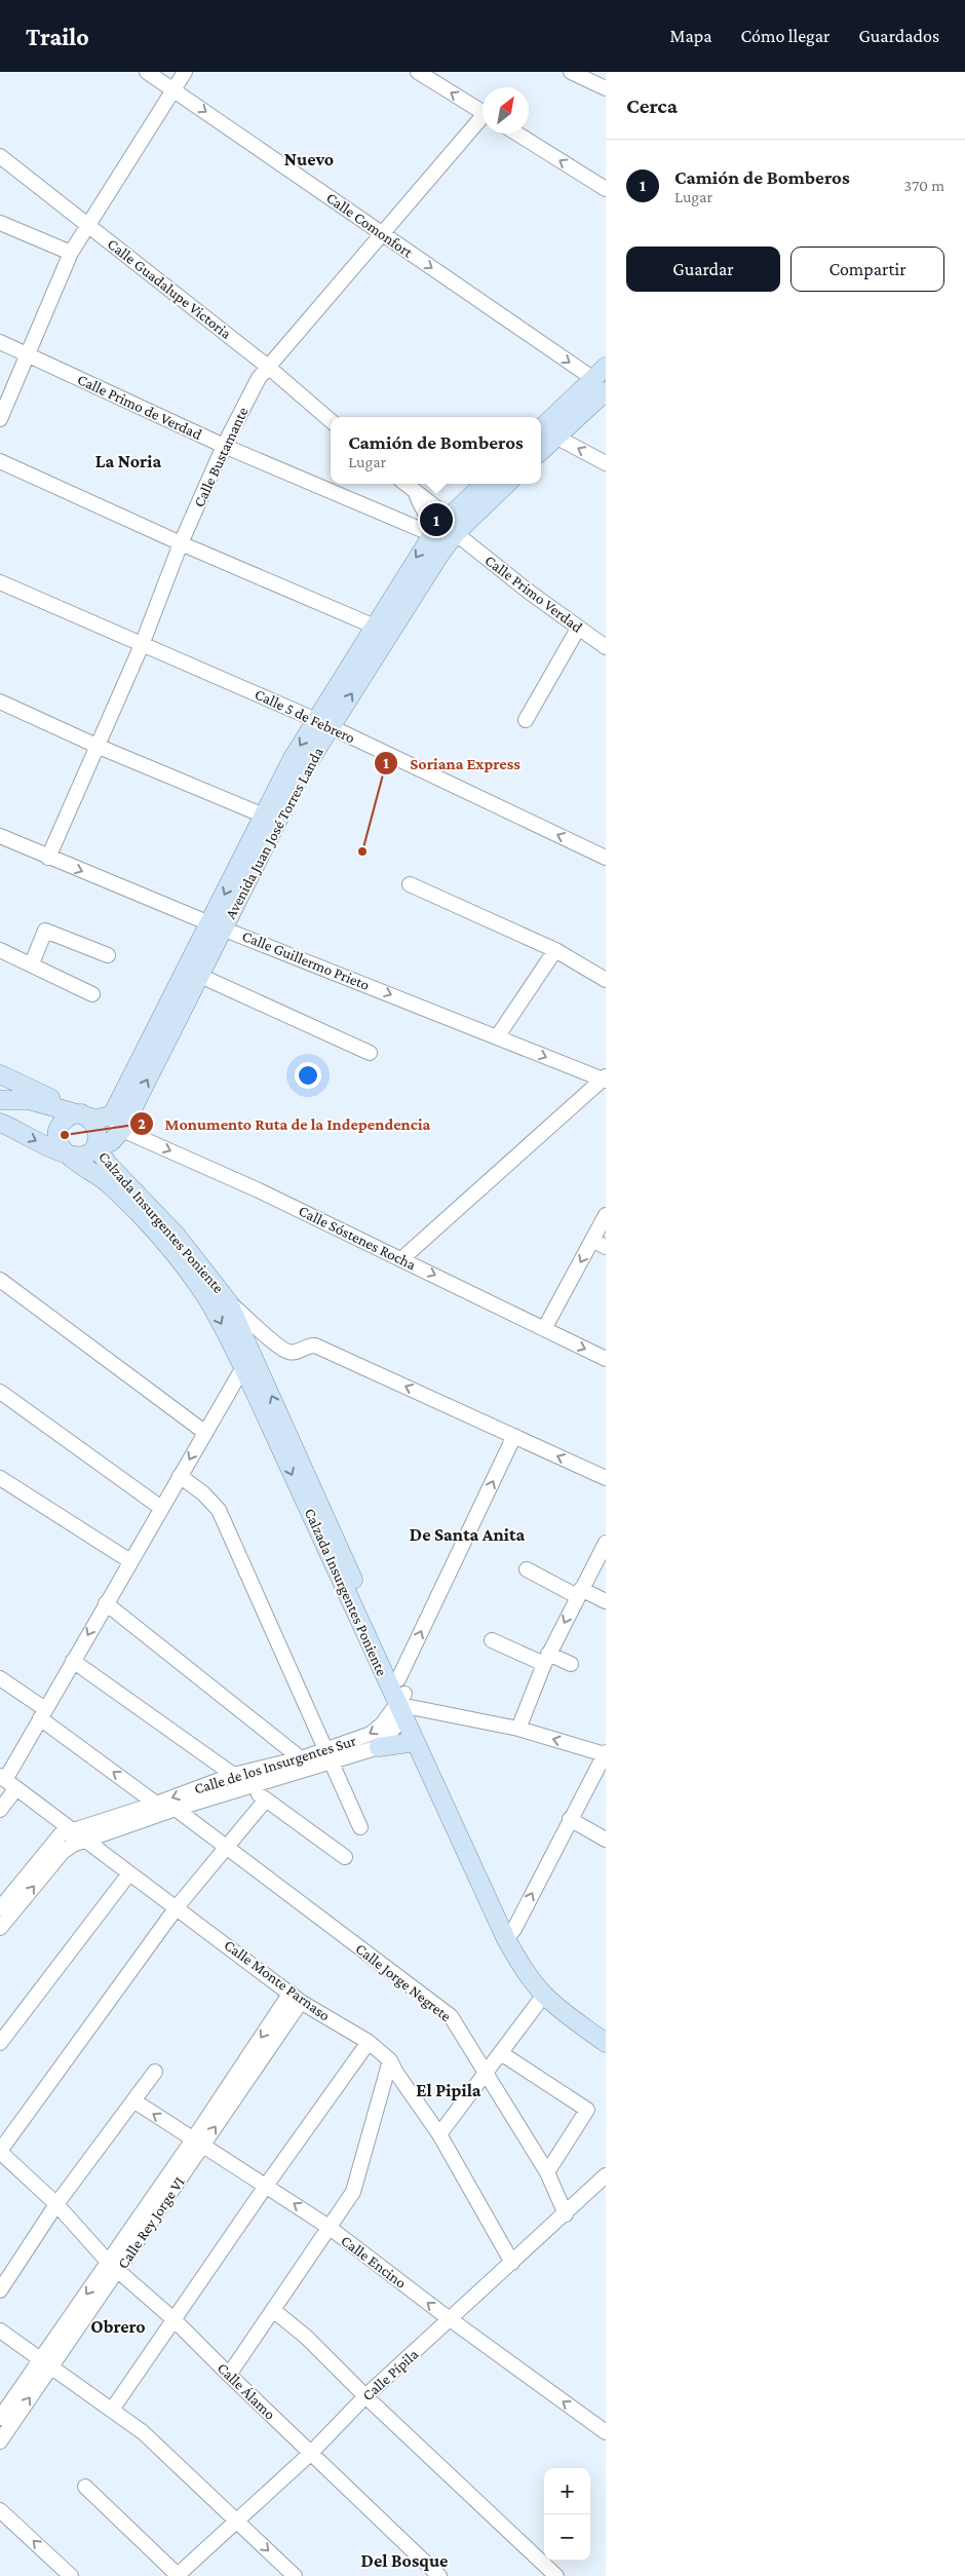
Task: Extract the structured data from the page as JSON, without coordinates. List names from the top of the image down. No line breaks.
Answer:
{"streets":{"main road":["Avenida Juan José Torres Landa","Calzada Insurgentes Poniente"],"street":["Calle Comonfort","Calle Guadalupe Victoria","Calle Primo de Verdad","Calle Bustamante","Calle Primo Verdad","Calle 5 de Febrero","Calle Guillermo Prieto","Calle Sóstenes Rocha","Calle de los Insurgentes Sur","Calle Monte Parnaso","Calle Jorge Negrete","Calle Rey Jorge VI","Calle Encino","Calle Pípila","Calle Álamo"]},"crossings":[["Calle Comonfort","Calle Bustamante"],["Calle Guadalupe Victoria","Calle Bustamante"],["Calle Primo de Verdad","Calle Bustamante"],["Calle Primo de Verdad","Calle Primo Verdad"],["Calle Primo de Verdad","Avenida Juan José Torres Landa"],["Calle Bustamante","Calle 5 de Febrero"],["Calle Bustamante","Calle Guillermo Prieto"],["Calle Primo Verdad","Avenida Juan José Torres Landa"],["Calle 5 de Febrero","Avenida Juan José Torres Landa"],["Avenida Juan José Torres Landa","Calle Guillermo Prieto"],["Avenida Juan José Torres Landa","Calzada Insurgentes Poniente"],["Avenida Juan José Torres Landa","Calle Sóstenes Rocha"],["Calzada Insurgentes Poniente","Calle de los Insurgentes Sur"],["Calle de los Insurgentes Sur","Calle Monte Parnaso"],["Calle de los Insurgentes Sur","Calle Jorge Negrete"],["Calle Monte Parnaso","Calle Rey Jorge VI"],["Calle Monte Parnaso","Calle Pípila"],["Calle Jorge Negrete","Calle Pípila"],["Calle Rey Jorge VI","Calle Encino"],["Calle Rey Jorge VI","Calle Álamo"],["Calle Encino","Calle Pípila"],["Calle Pípila","Calle Álamo"]],"one_way":["Calle Comonfort"],"districts":["Nuevo","La Noria","De Santa Anita","El Pipila","Obrero","Del Bosque"],"places":["Soriana Express","Monumento Ruta de la Independencia"],"north":"top right","page":{"header":"Trailo","nav":["Mapa","Cómo llegar","Guardados"],"heading":"Cerca","list":[{"mark":"1","name":"Camión de Bomberos","note":"Lugar","value":"370 m"}],"buttons":["Guardar","Compartir"],"popup":["Camión de Bomberos","Lugar"],"pins":"1","map_buttons":["+","−"]}}
